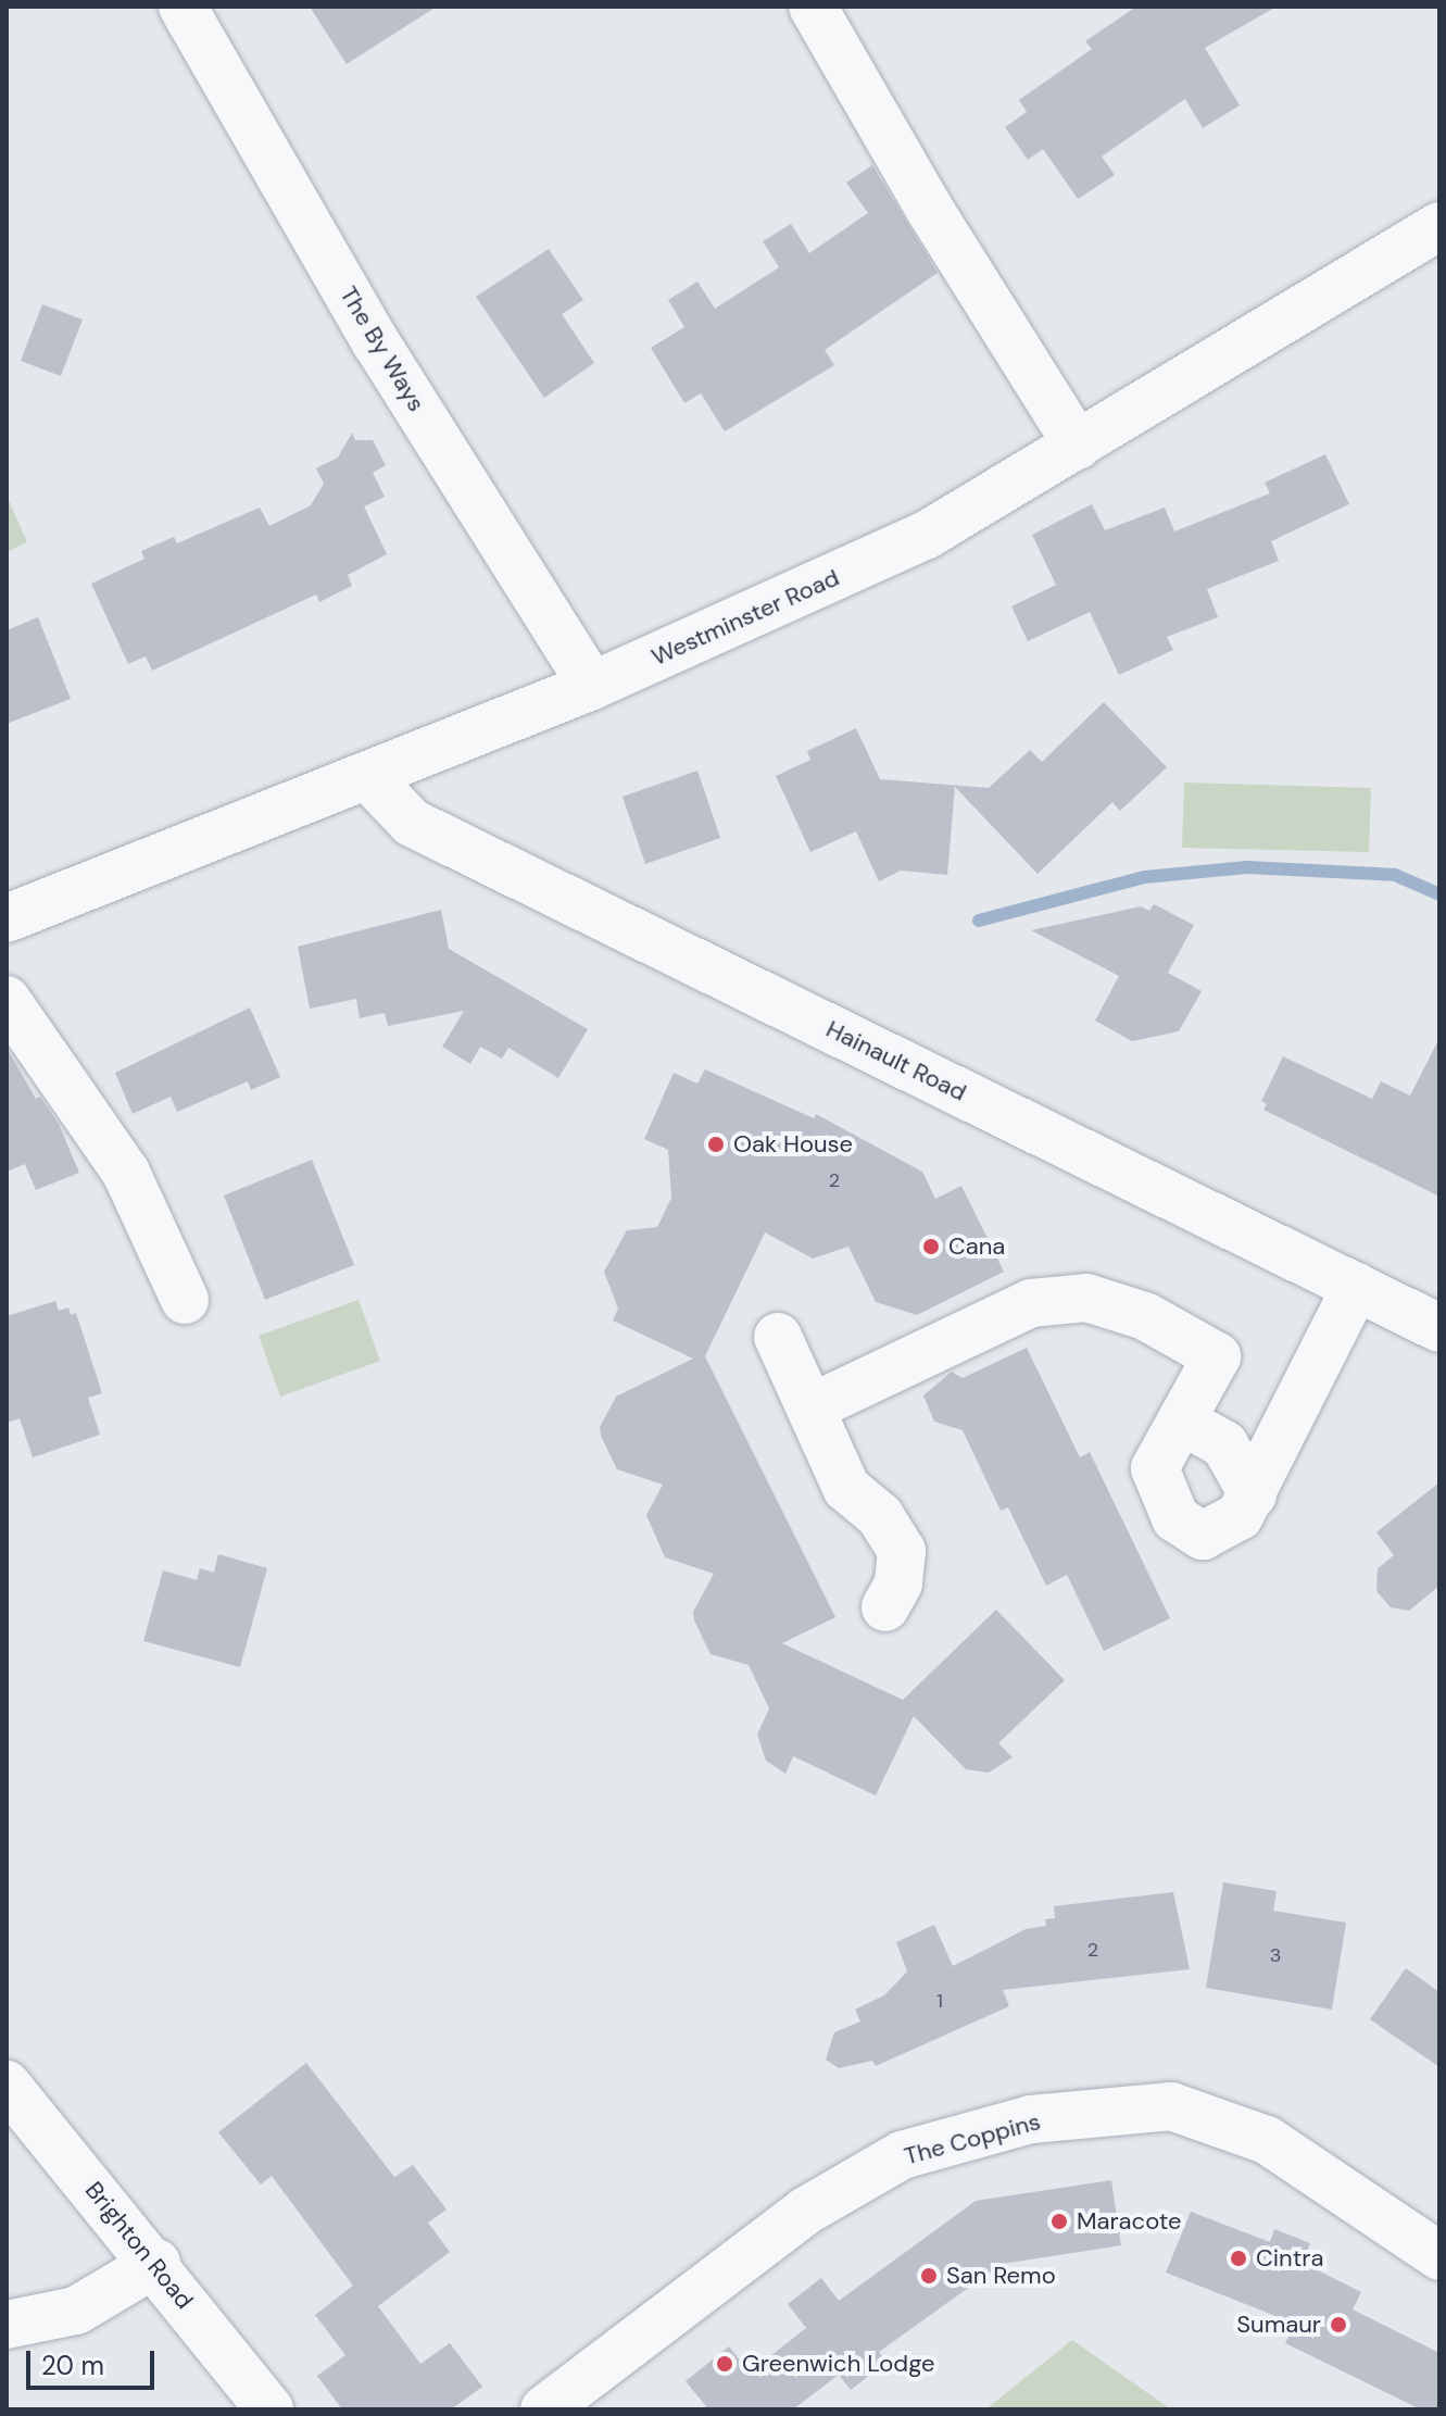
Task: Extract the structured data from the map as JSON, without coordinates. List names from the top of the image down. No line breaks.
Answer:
{"streets":{"street":["The By Ways","Westminster Road","Hainault Road","The Coppins","Brighton Road"]},"crossings":[["The By Ways","Westminster Road"],["Westminster Road","Hainault Road"]],"places":["Oak House","Cana","Maracote","Cintra","San Remo","Sumaur","Greenwich Lodge"],"house_numbers":["2","2","3","1"],"scale_bar":"20 m"}
